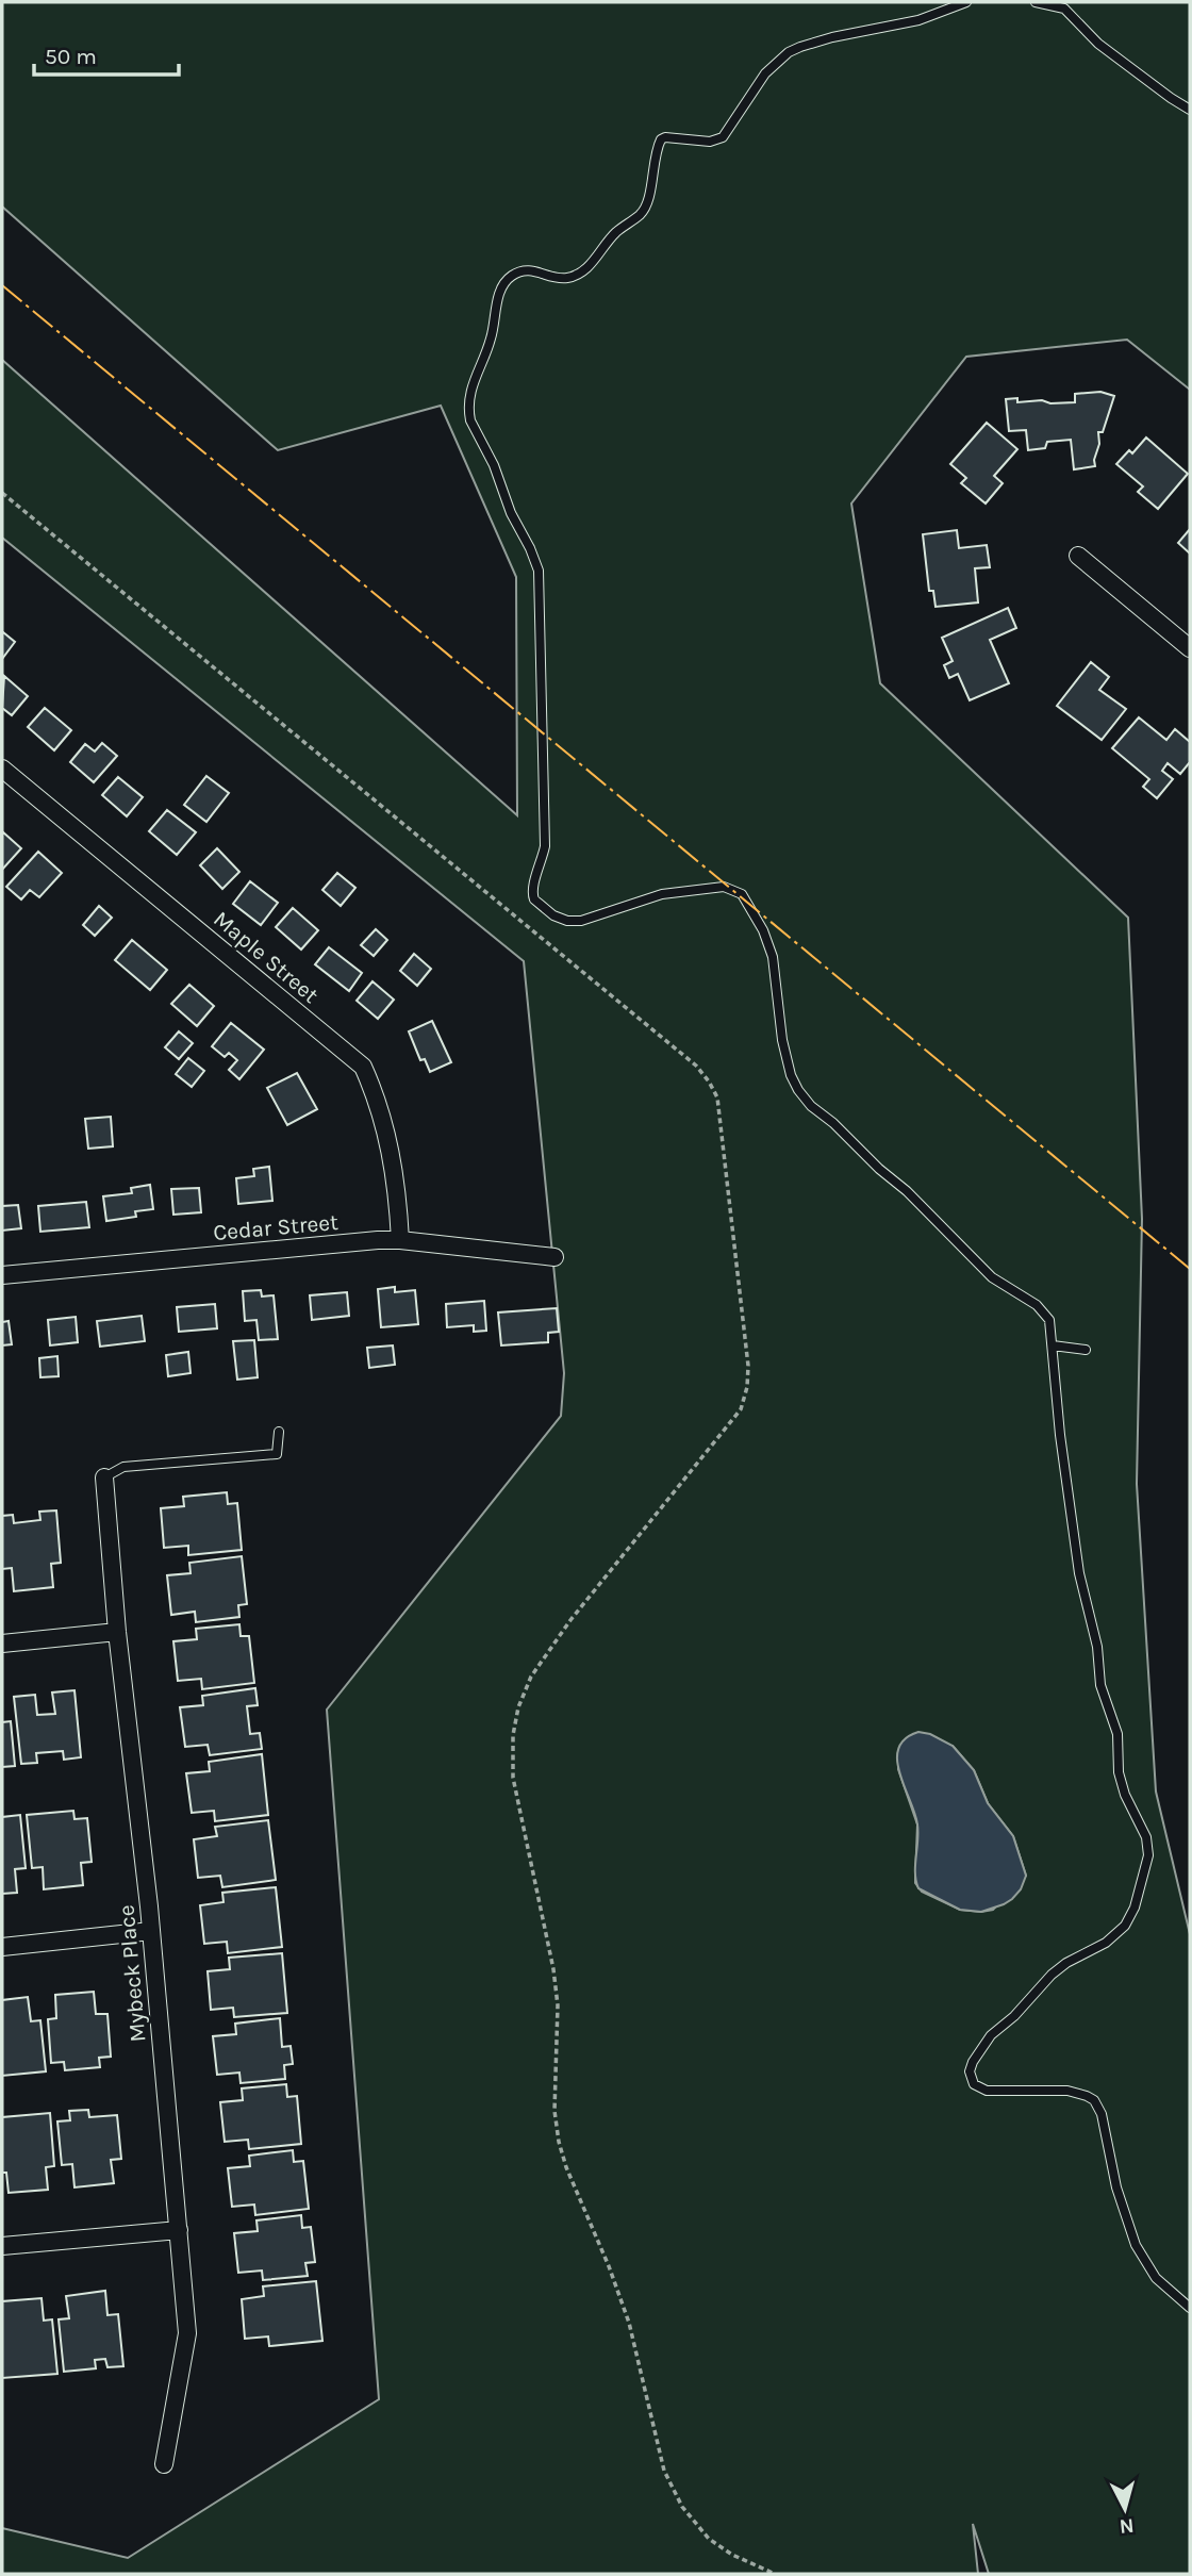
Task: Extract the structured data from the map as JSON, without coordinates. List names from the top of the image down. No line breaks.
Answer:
{"streets":{"street":["Maple Street","Cedar Street","Mybeck Place"]},"crossings":[["Maple Street","Cedar Street"]],"scale_bar":"50 m","north":"bottom"}
